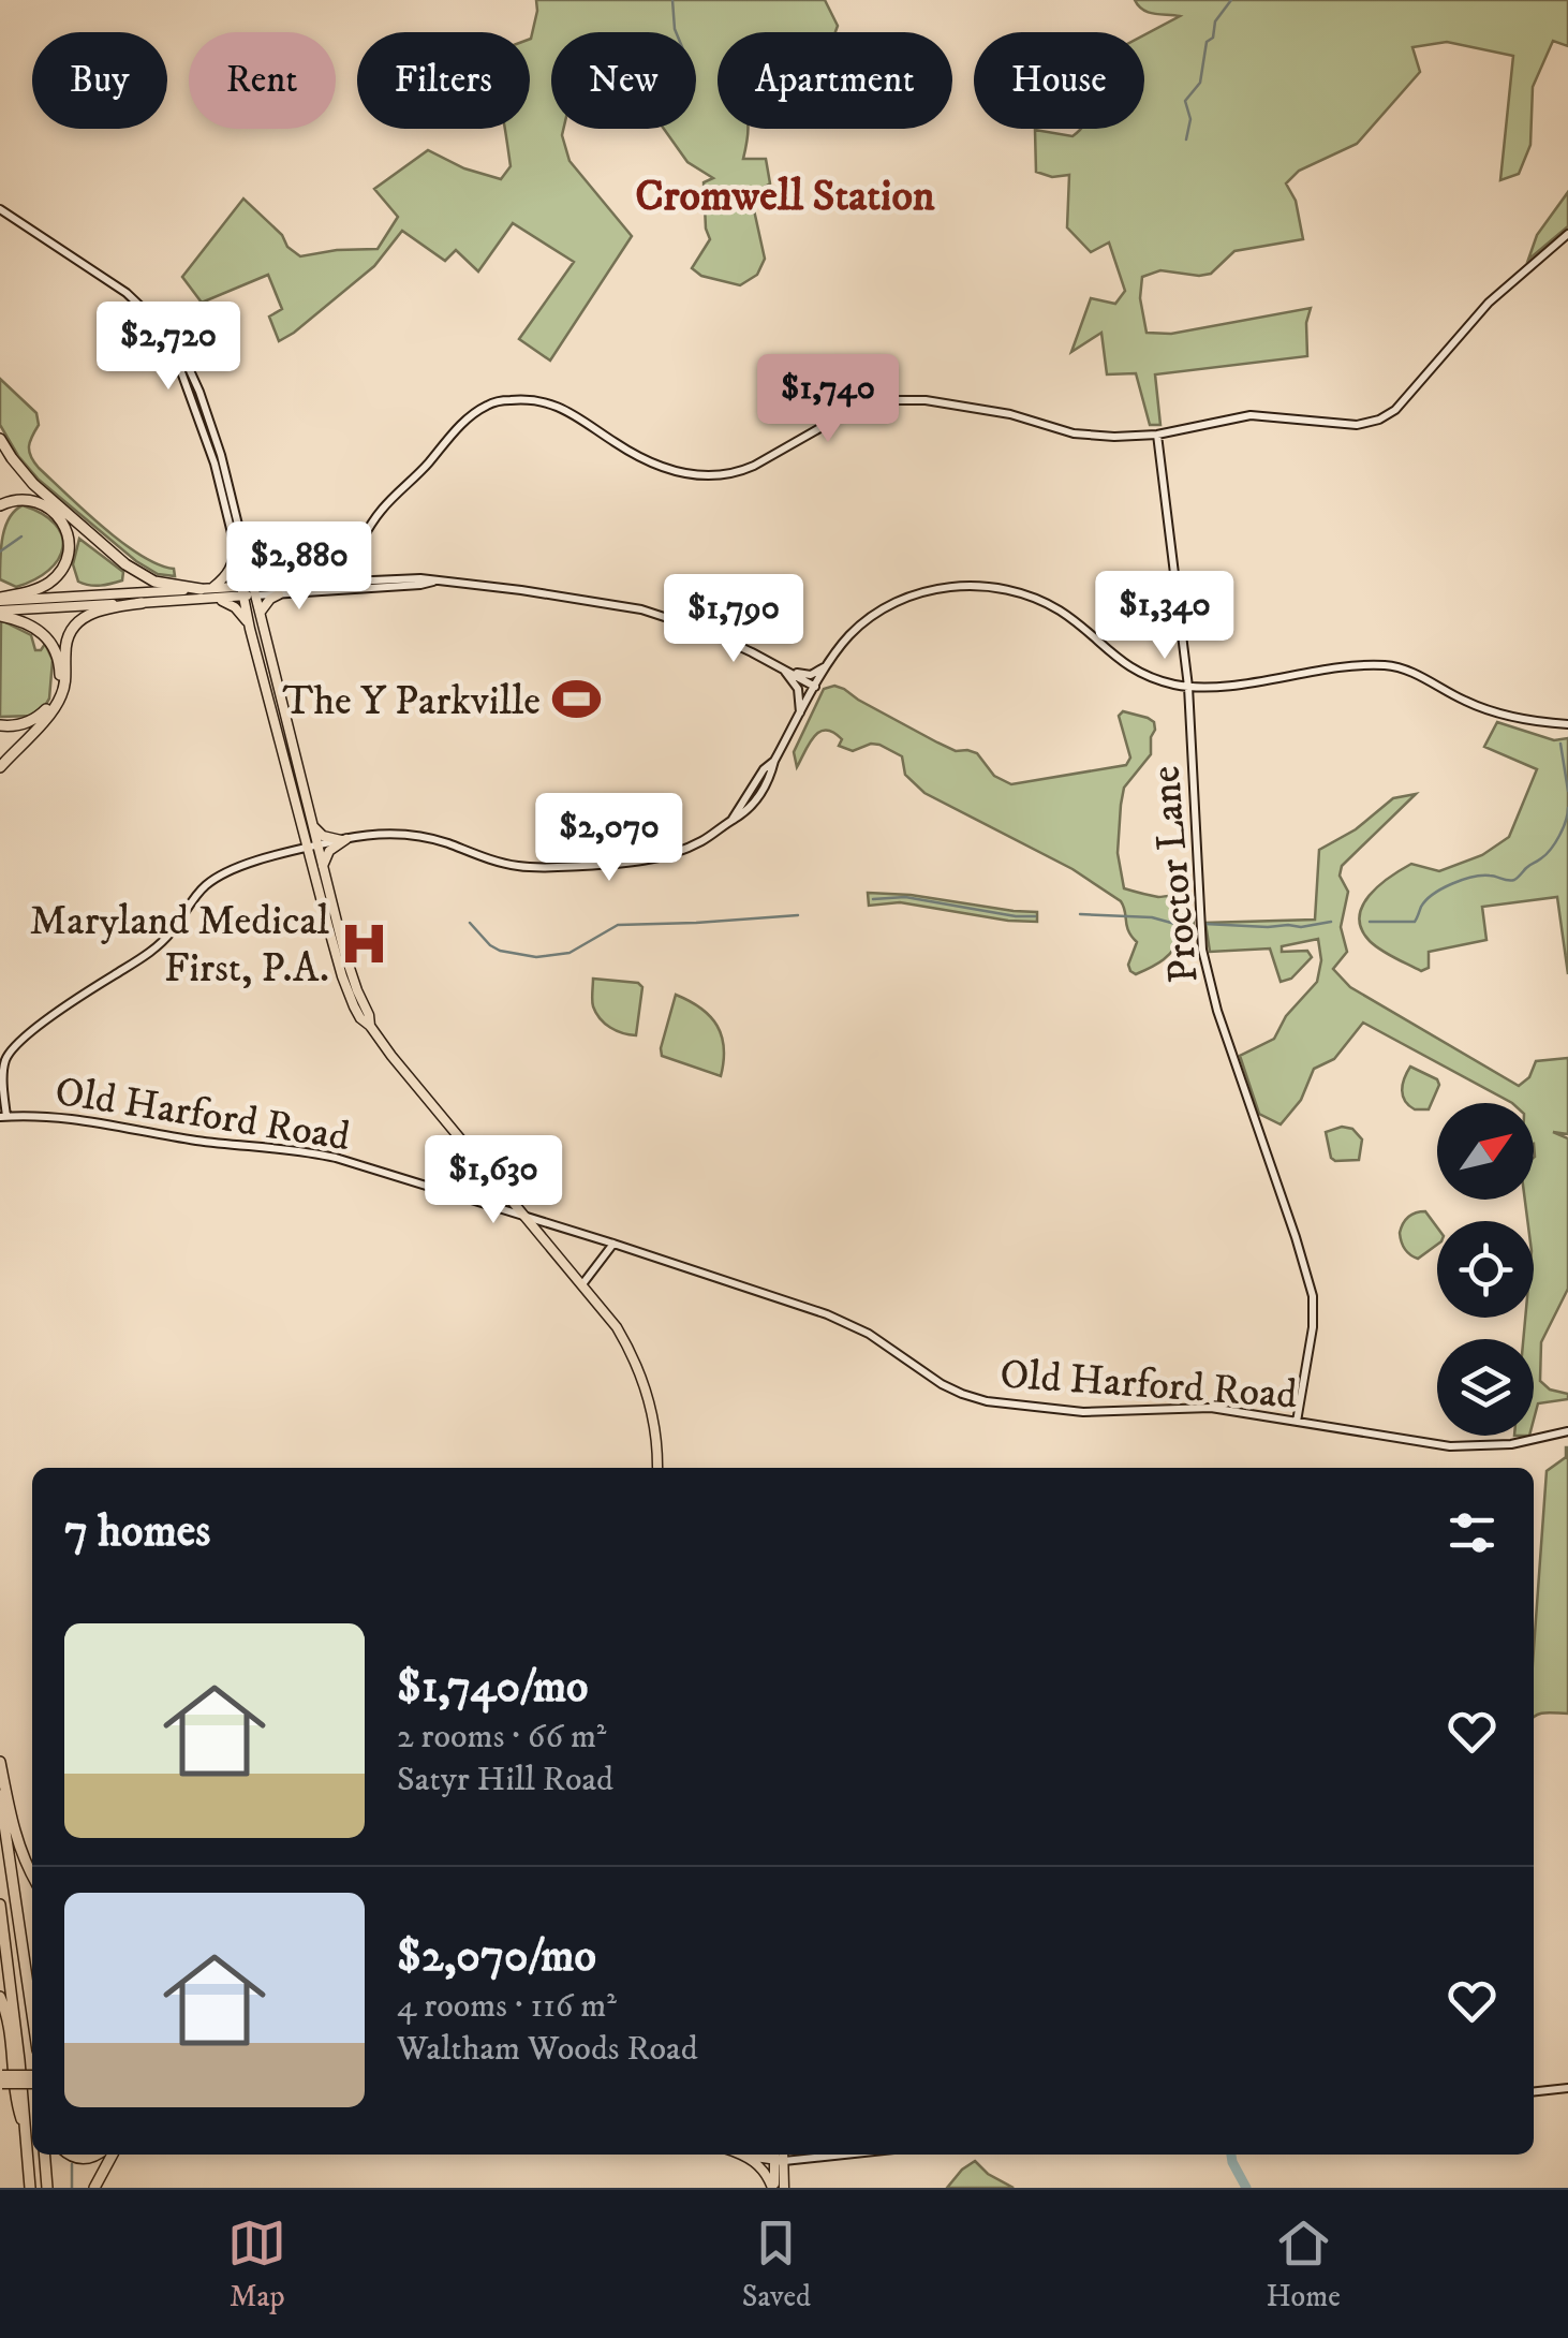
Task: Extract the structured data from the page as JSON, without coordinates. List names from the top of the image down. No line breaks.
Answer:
{"streets":{"street":["Proctor Lane","Old Harford Road"]},"crossings":[["Proctor Lane","Old Harford Road"]],"districts":["Cromwell Station"],"places":{"sports":["The Y Parkville"],"hospital":["Maryland Medical First, P.A."]},"north":"top right","page":{"chip":["Buy","Rent","Filters","New","Apartment","House"],"price":["$2,720","$1,740","$2,880","$1,340","$1,790","$2,070","$1,630"],"heading":"7 homes","list":[{"name":"$1,740/mo","note":"2 rooms · 66 m² · Satyr Hill Road"},{"name":"$2,070/mo","note":"4 rooms · 116 m² · Waltham Woods Road"}],"tabs":["Map","Saved","Home"]}}
